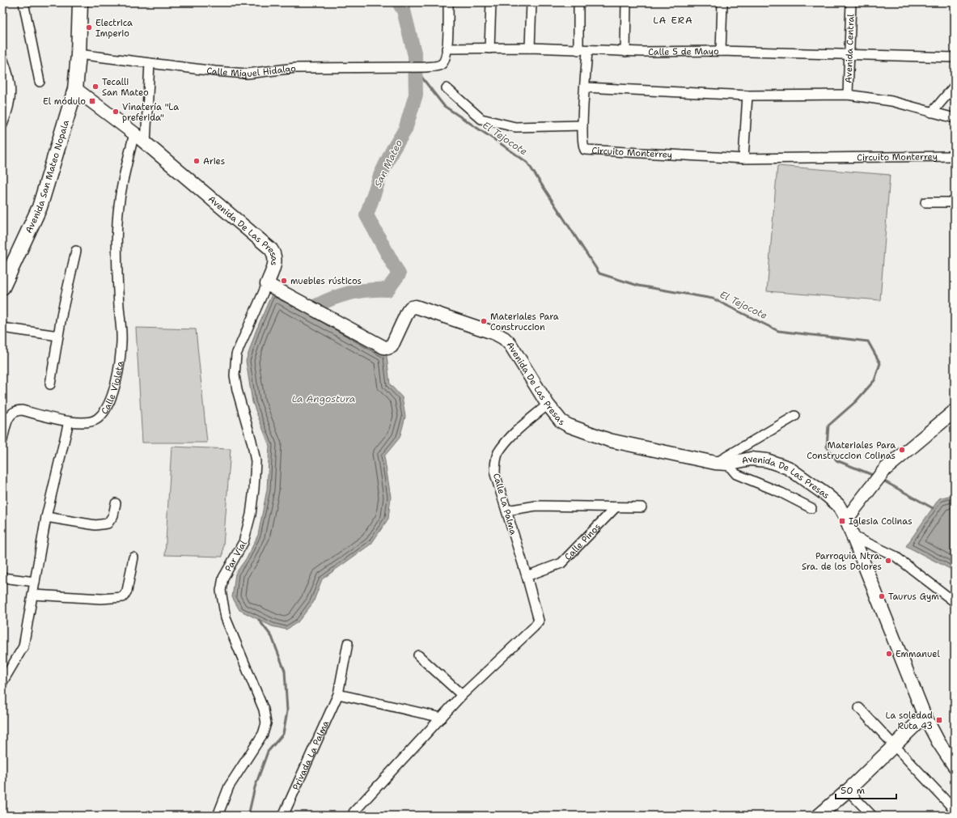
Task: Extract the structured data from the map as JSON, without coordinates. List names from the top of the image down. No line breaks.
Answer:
{"streets":{"main road":["Avenida San Mateo Nopala","Avenida De Las Presas"],"street":["Avenida Central","Calle 5 de Mayo","Calle Miguel Hidalgo","Circuito Monterrey","Calle Violeta","Calle La Palma","Calle Pinos","Par Vial","Privada La Palma"]},"crossings":[["Avenida Central","Calle 5 de Mayo"],["Calle 5 de Mayo","Calle Miguel Hidalgo"],["Calle 5 de Mayo","Circuito Monterrey"],["Calle Miguel Hidalgo","Avenida San Mateo Nopala"],["Avenida San Mateo Nopala","Avenida De Las Presas"],["Avenida De Las Presas","Calle Violeta"],["Avenida De Las Presas","Calle La Palma"],["Avenida De Las Presas","Par Vial"],["Calle La Palma","Calle Pinos"]],"districts":["LA ERA"],"water":["El Tejocote","San Mateo","La Angostura"],"places":{"other":["Electrica Imperio","Tecalli San Mateo","Vinatería \"La preferida\"","Aries","muebles rústicos","Materiales Para Construccion","Materiales Para Construccion Colinas","Parroquia Ntra. Sra. de los Dolores","Taurus Gym","Emmanuel"],"transit":["El módulo","Iglesia Colinas","La soledad Ruta 43"]},"scale_bar":"50 m"}
